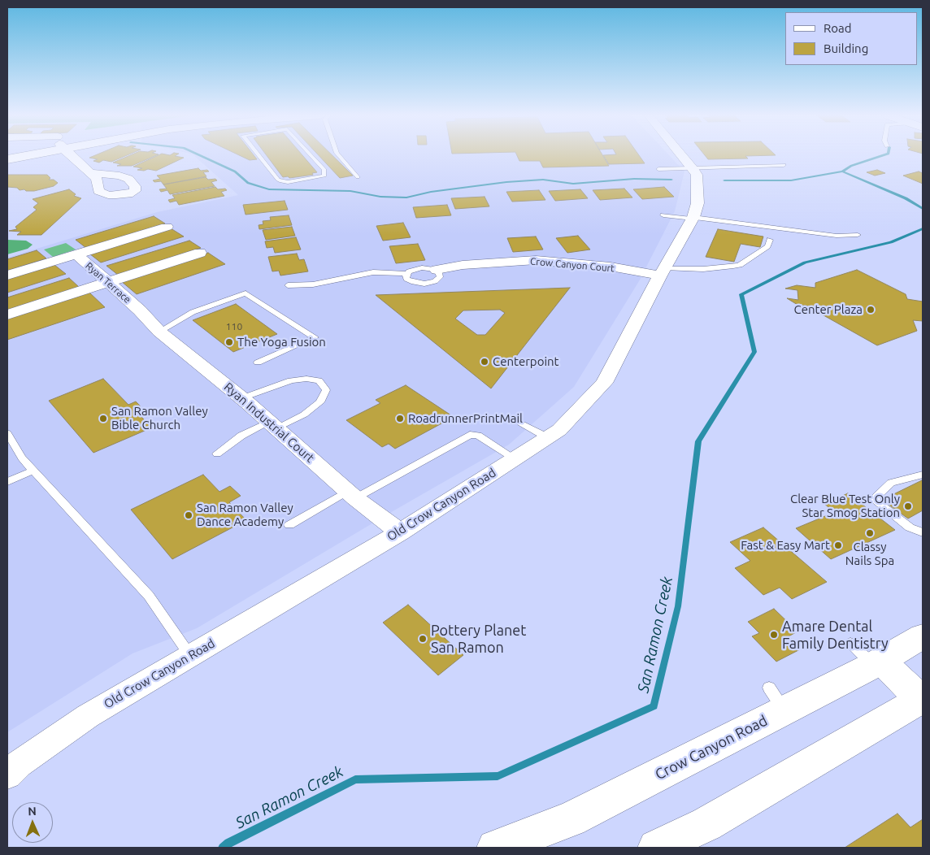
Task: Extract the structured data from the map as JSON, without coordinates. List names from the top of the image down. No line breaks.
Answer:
{"streets":{"street":["Crow Canyon Court","Ryan Terrace","Ryan Industrial Court","Old Crow Canyon Road","Crow Canyon Road"]},"crossings":[["Crow Canyon Court","Old Crow Canyon Road"],["Ryan Terrace","Ryan Industrial Court"],["Ryan Industrial Court","Old Crow Canyon Road"]],"water":["San Ramon Creek"],"places":["Center Plaza","The Yoga Fusion","Centerpoint","San Ramon Valley Bible Church","RoadrunnerPrintMail","Clear Blue Test Only Star Smog Station","San Ramon Valley Dance Academy","Classy Nails Spa","Fast & Easy Mart","Amare Dental Family Dentistry","Pottery Planet San Ramon"],"house_numbers":["110"],"legend":["Road","Building"],"north":"top"}
